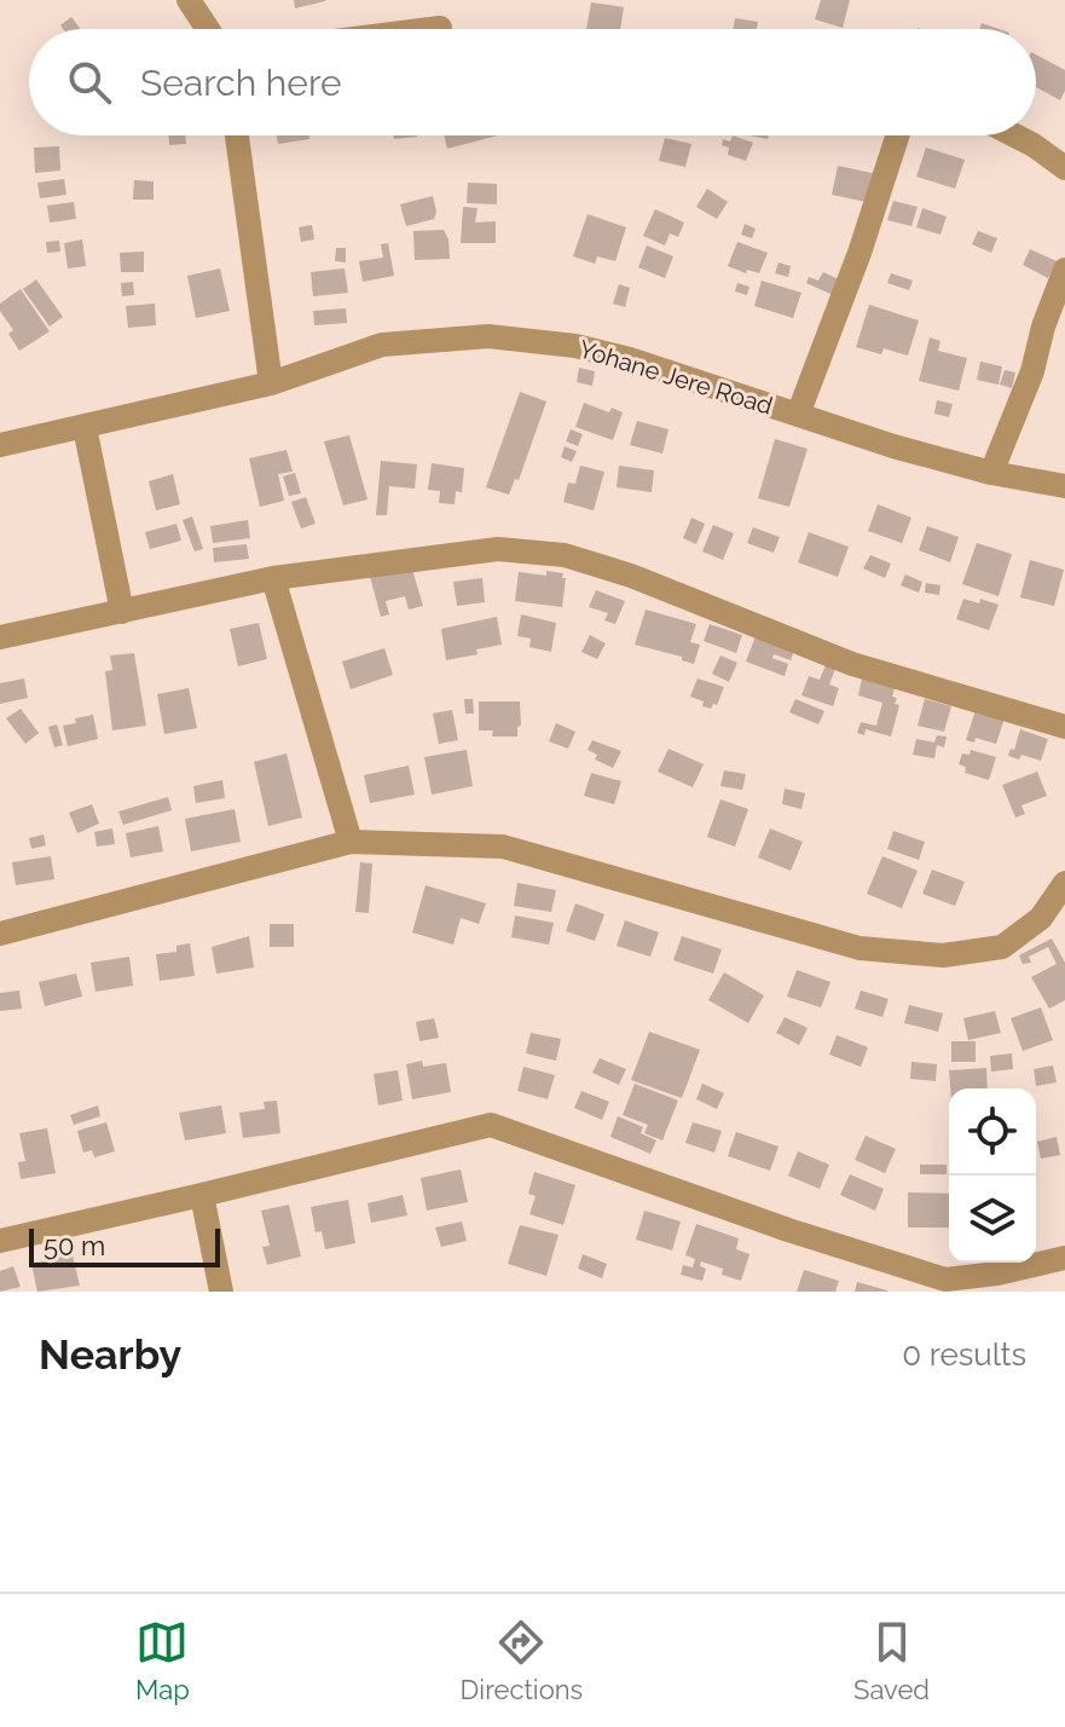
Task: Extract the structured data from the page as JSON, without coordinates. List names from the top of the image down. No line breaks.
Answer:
{"streets":{"street":["Yohane Jere Road"]},"scale_bar":"50 m","page":{"search":"Search here","scale":"50 m","heading":["Nearby","0 results"],"nav":["Map","Directions","Saved"]}}
